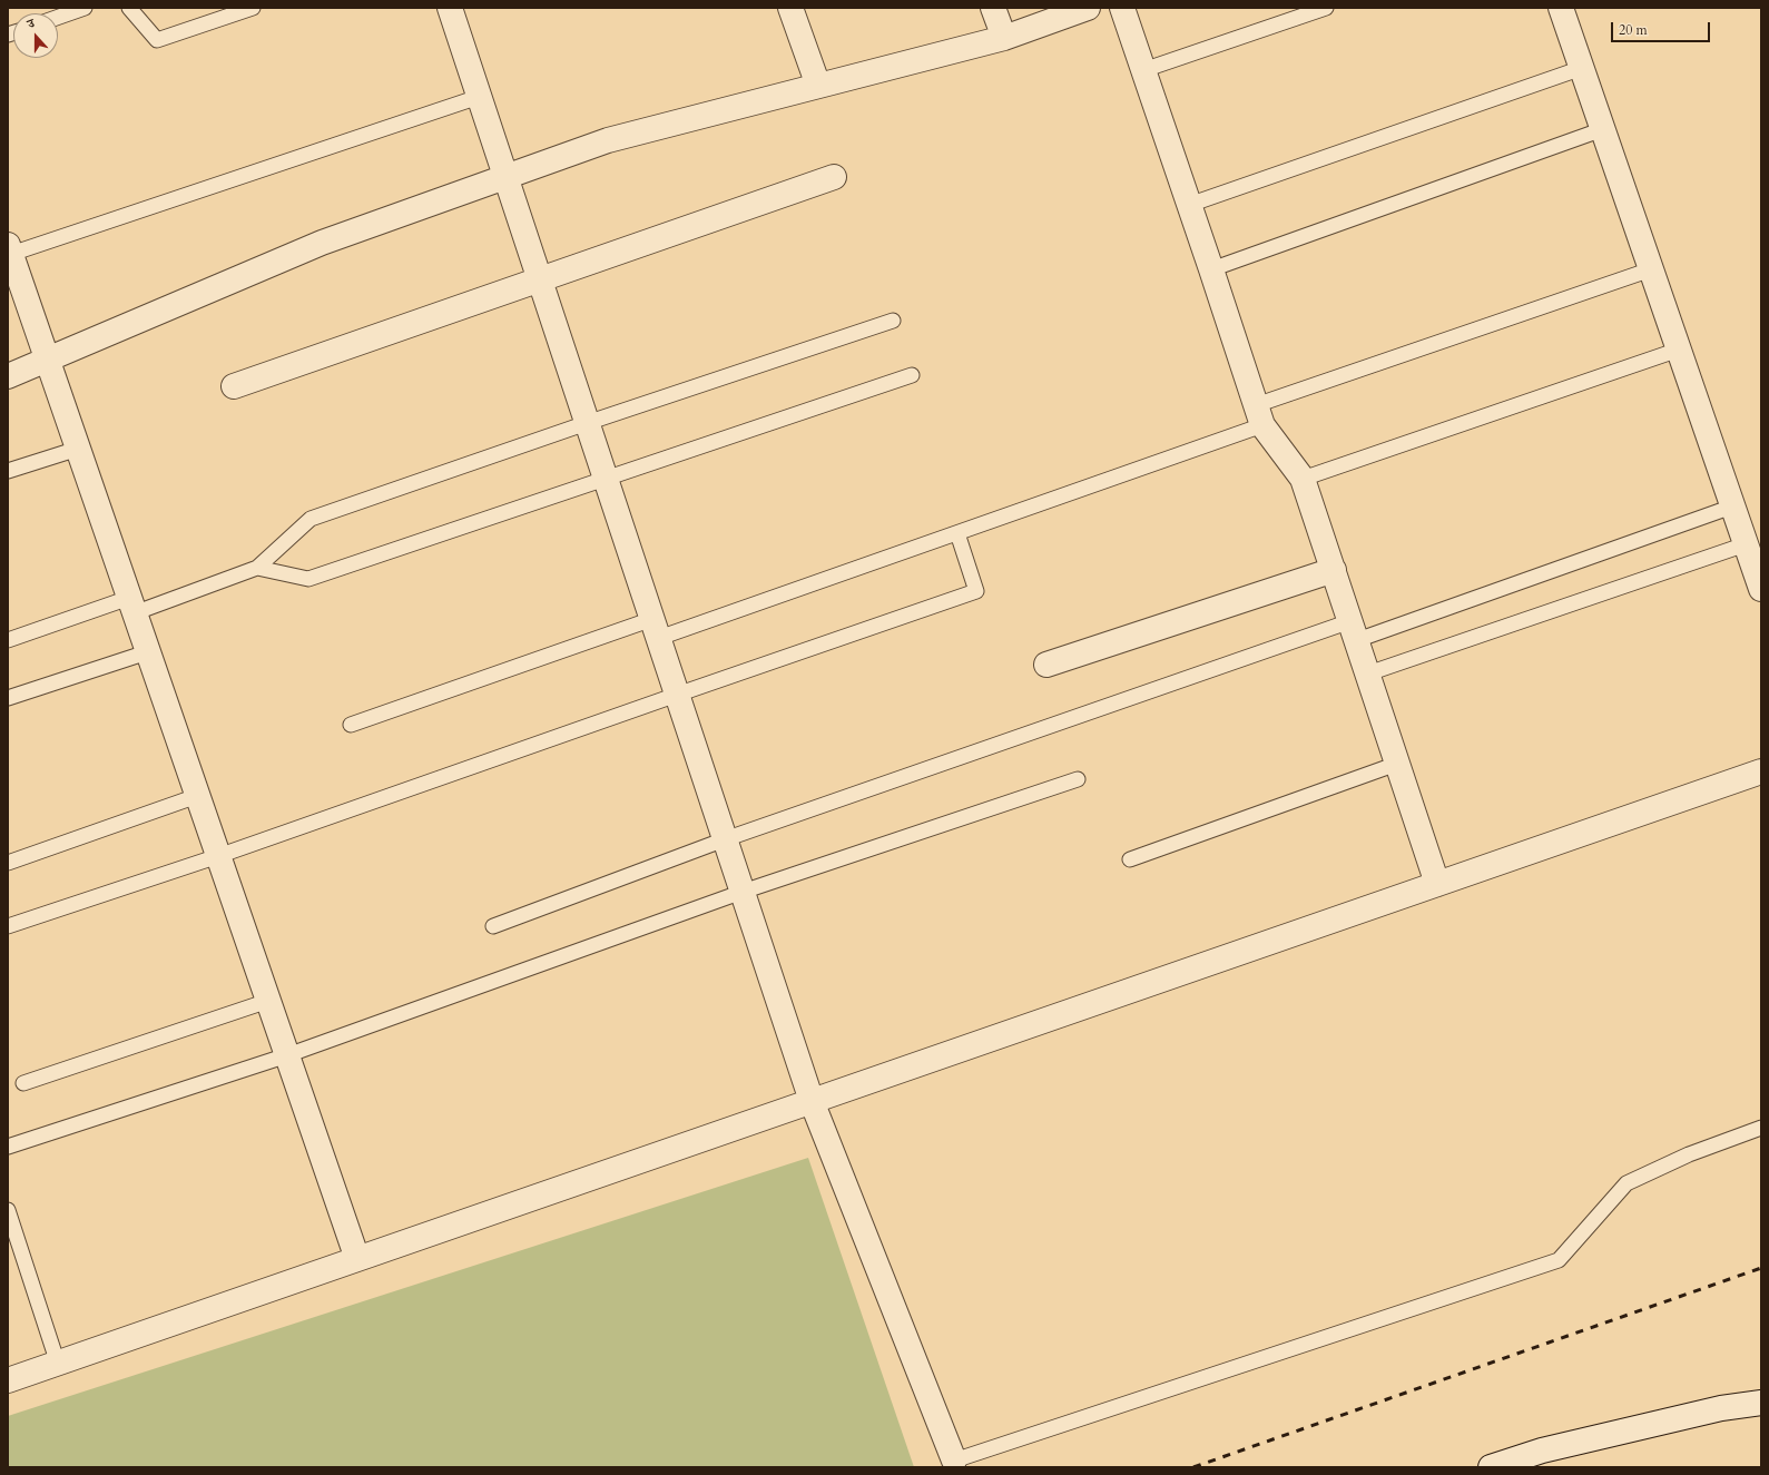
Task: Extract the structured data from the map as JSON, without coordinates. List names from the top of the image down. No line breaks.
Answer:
{"scale_bar":"20 m","north":"top"}
